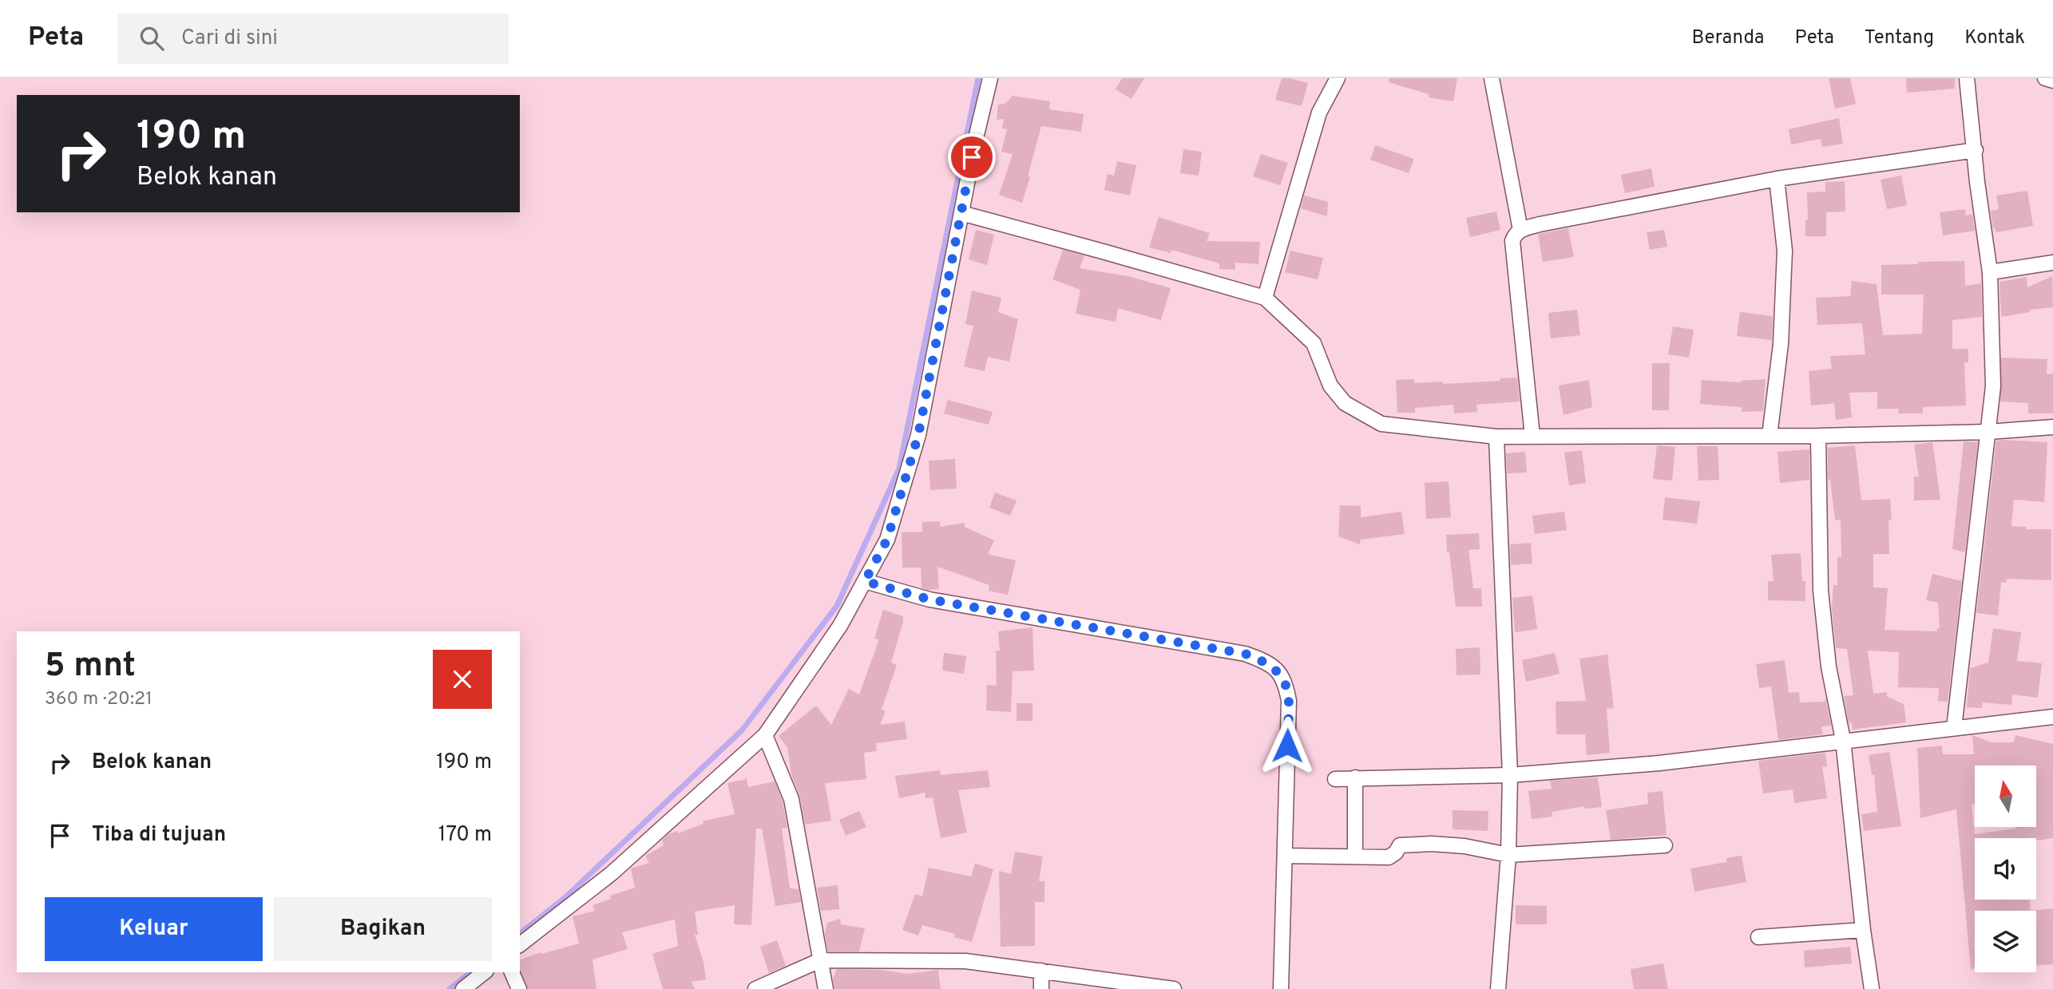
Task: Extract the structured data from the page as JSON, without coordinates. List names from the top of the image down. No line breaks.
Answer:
{"north":"top","page":{"header":"Peta","search":"Cari di sini","nav":["Beranda","Peta","Tentang","Kontak"],"turn":["190 m","Belok kanan"],"heading":["5 mnt","360 m · 20:21"],"list":[{"name":"Belok kanan","value":"190 m"},{"name":"Tiba di tujuan","value":"170 m"}],"buttons":["Keluar","Bagikan"]}}
